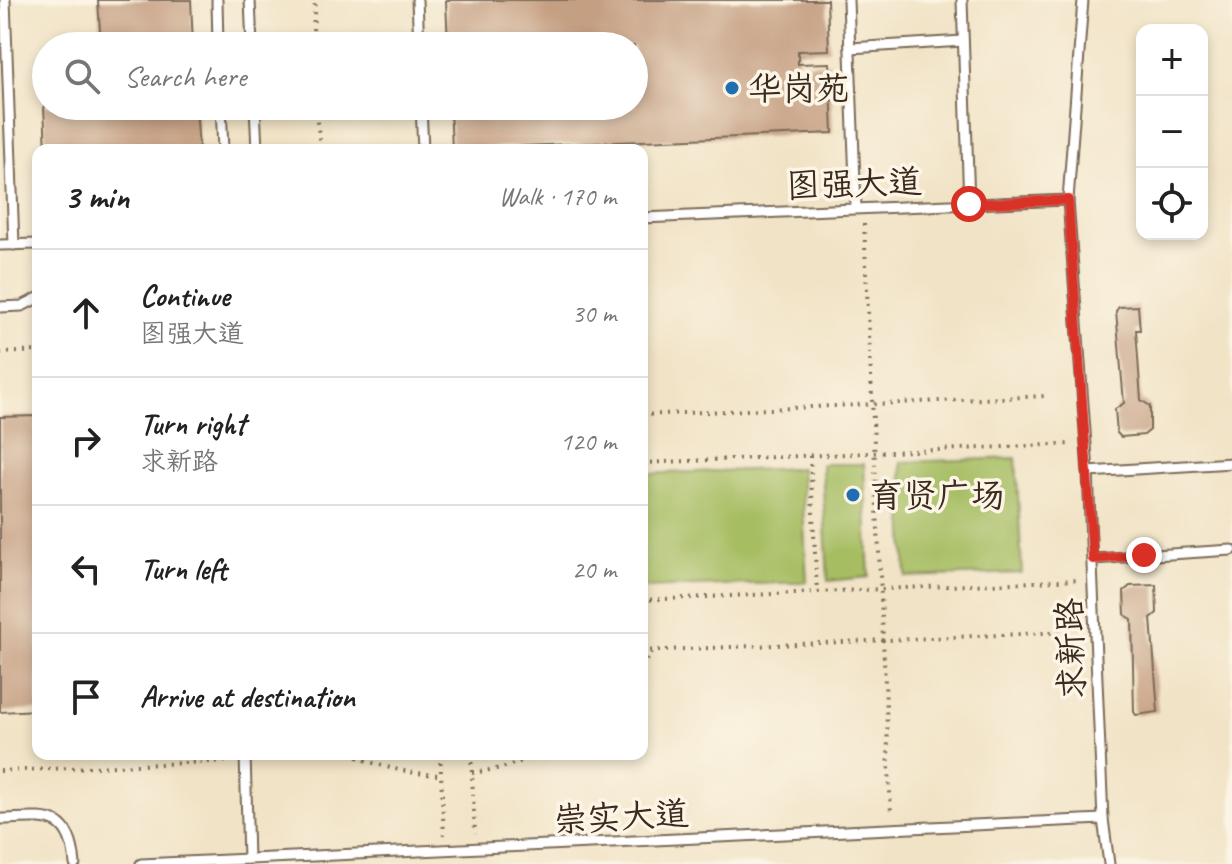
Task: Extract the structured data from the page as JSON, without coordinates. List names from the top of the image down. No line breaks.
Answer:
{"streets":{"lane":["图强大道","求新路","崇实大道"]},"crossings":[["图强大道","求新路"],["求新路","崇实大道"]],"places":["华岗苑","育贤广场"],"page":{"map_buttons":["+","−"],"search":"Search here","heading":["3 min","Walk · 170 m"],"list":[["Continue","图强大道","30 m"],["Turn right","求新路","120 m"],["Turn left","20 m"],"Arrive at destination"]}}
